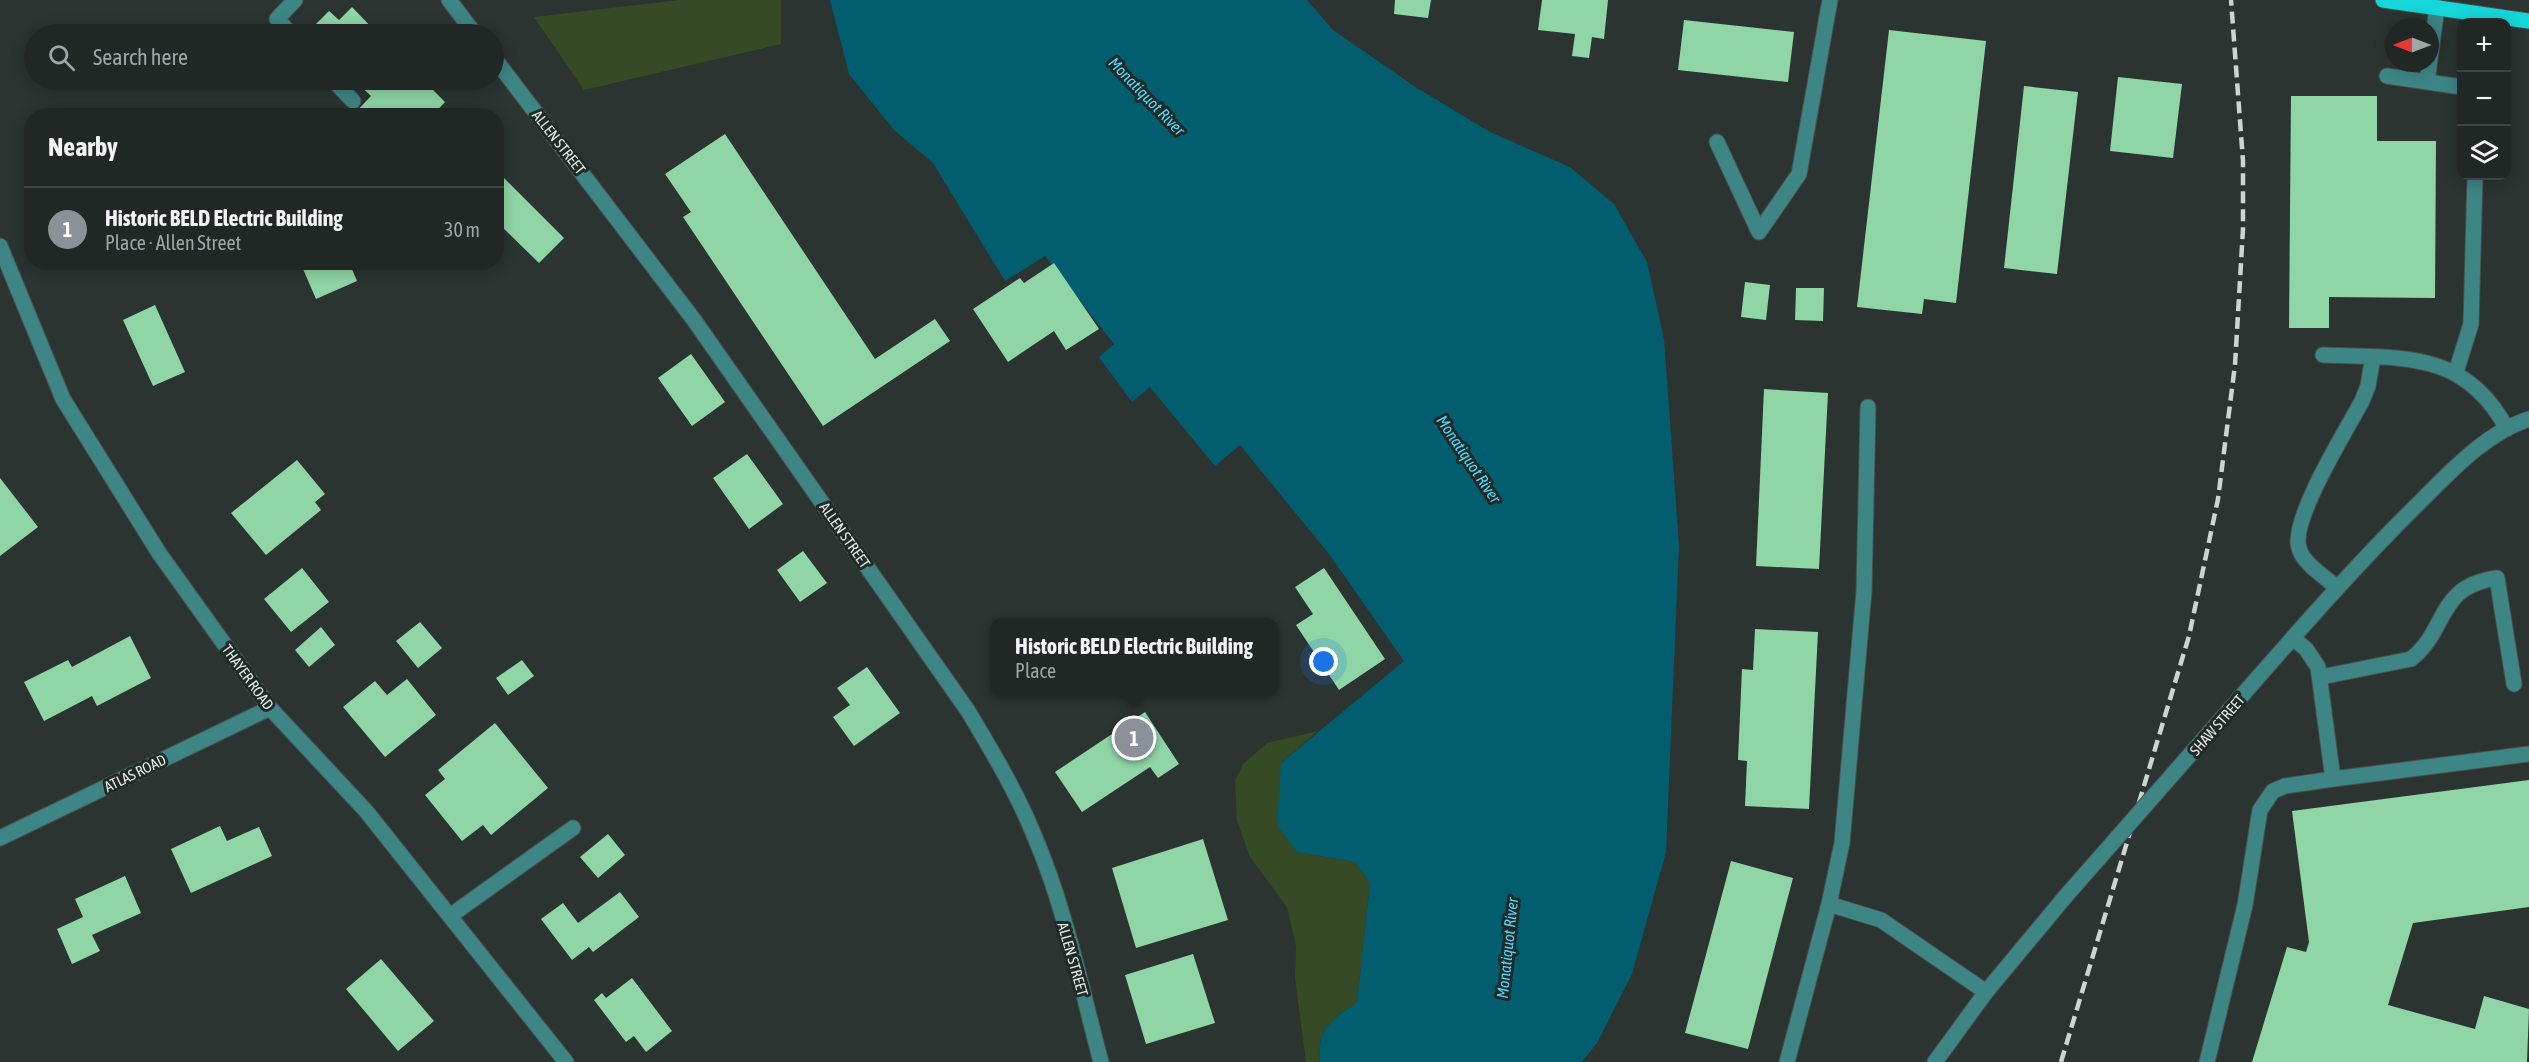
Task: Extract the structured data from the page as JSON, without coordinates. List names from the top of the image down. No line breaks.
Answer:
{"streets":{"street":["ALLEN STREET","THAYER ROAD","SHAW STREET","ATLAS ROAD"]},"crossings":[["THAYER ROAD","ATLAS ROAD"]],"water":["Monatiquot River"],"north":"left","page":{"map_buttons":["+","−"],"search":"Search here","heading":"Nearby","list":[{"mark":"1","name":"Historic BELD Electric Building","note":"Place · Allen Street","value":"30 m"}],"popup":["Historic BELD Electric Building","Place"],"pins":"1"}}
